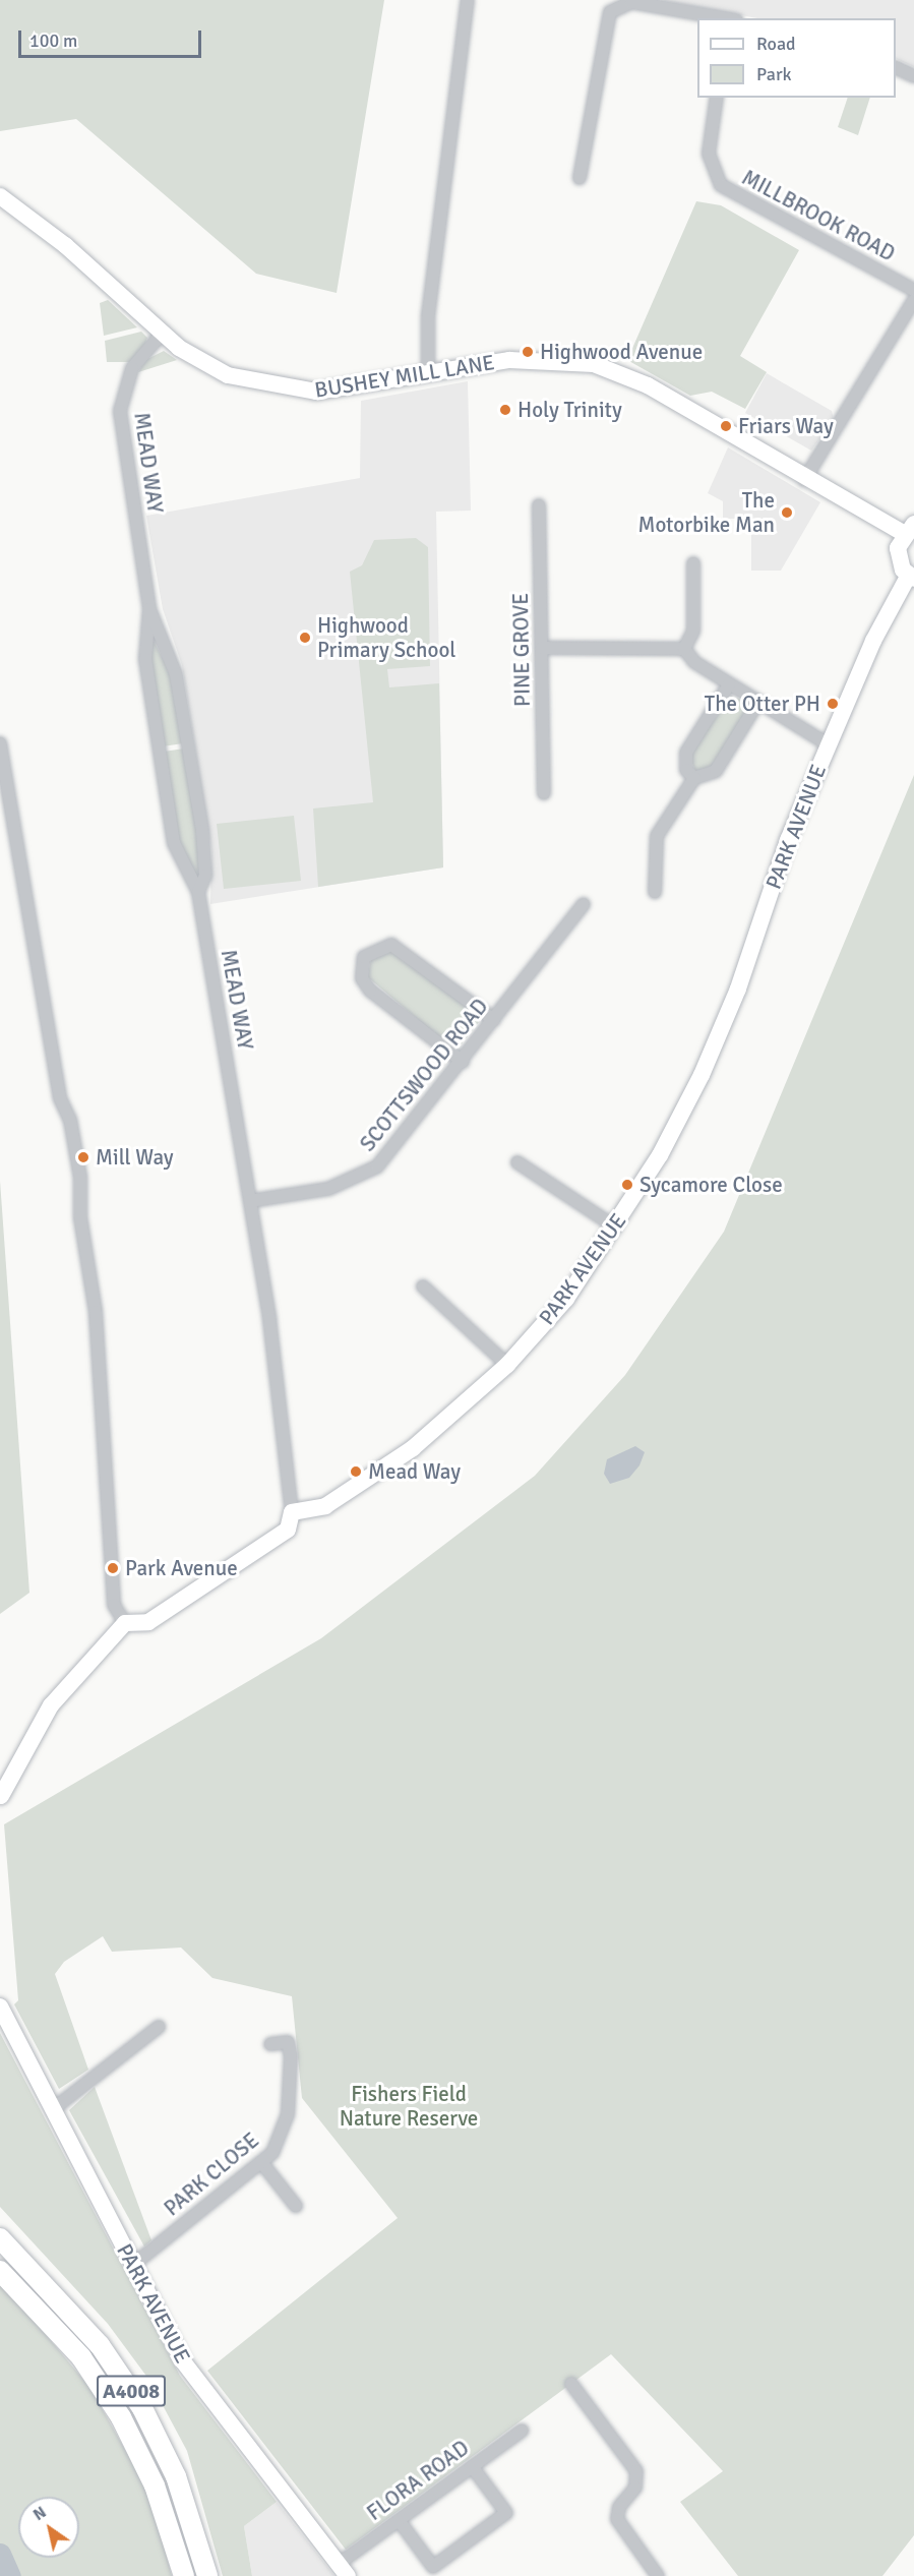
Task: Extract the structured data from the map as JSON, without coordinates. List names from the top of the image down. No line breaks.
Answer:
{"streets":{"main road":["A4008"],"street":["MILLBROOK ROAD","BUSHEY MILL LANE","MEAD WAY","PINE GROVE","PARK AVENUE","SCOTTSWOOD ROAD","PARK CLOSE","FLORA ROAD"]},"crossings":[["BUSHEY MILL LANE","MEAD WAY"],["MEAD WAY","PARK AVENUE"],["MEAD WAY","SCOTTSWOOD ROAD"],["PARK AVENUE","PARK CLOSE"],["PARK AVENUE","FLORA ROAD"]],"parks":["Fishers Field Nature Reserve"],"places":["Highwood Avenue","Holy Trinity","Friars Way","The Motorbike Man","Highwood Primary School","The Otter PH","Mill Way","Sycamore Close","Mead Way","Park Avenue"],"legend":["Road","Park"],"scale_bar":"100 m","north":"top left"}
